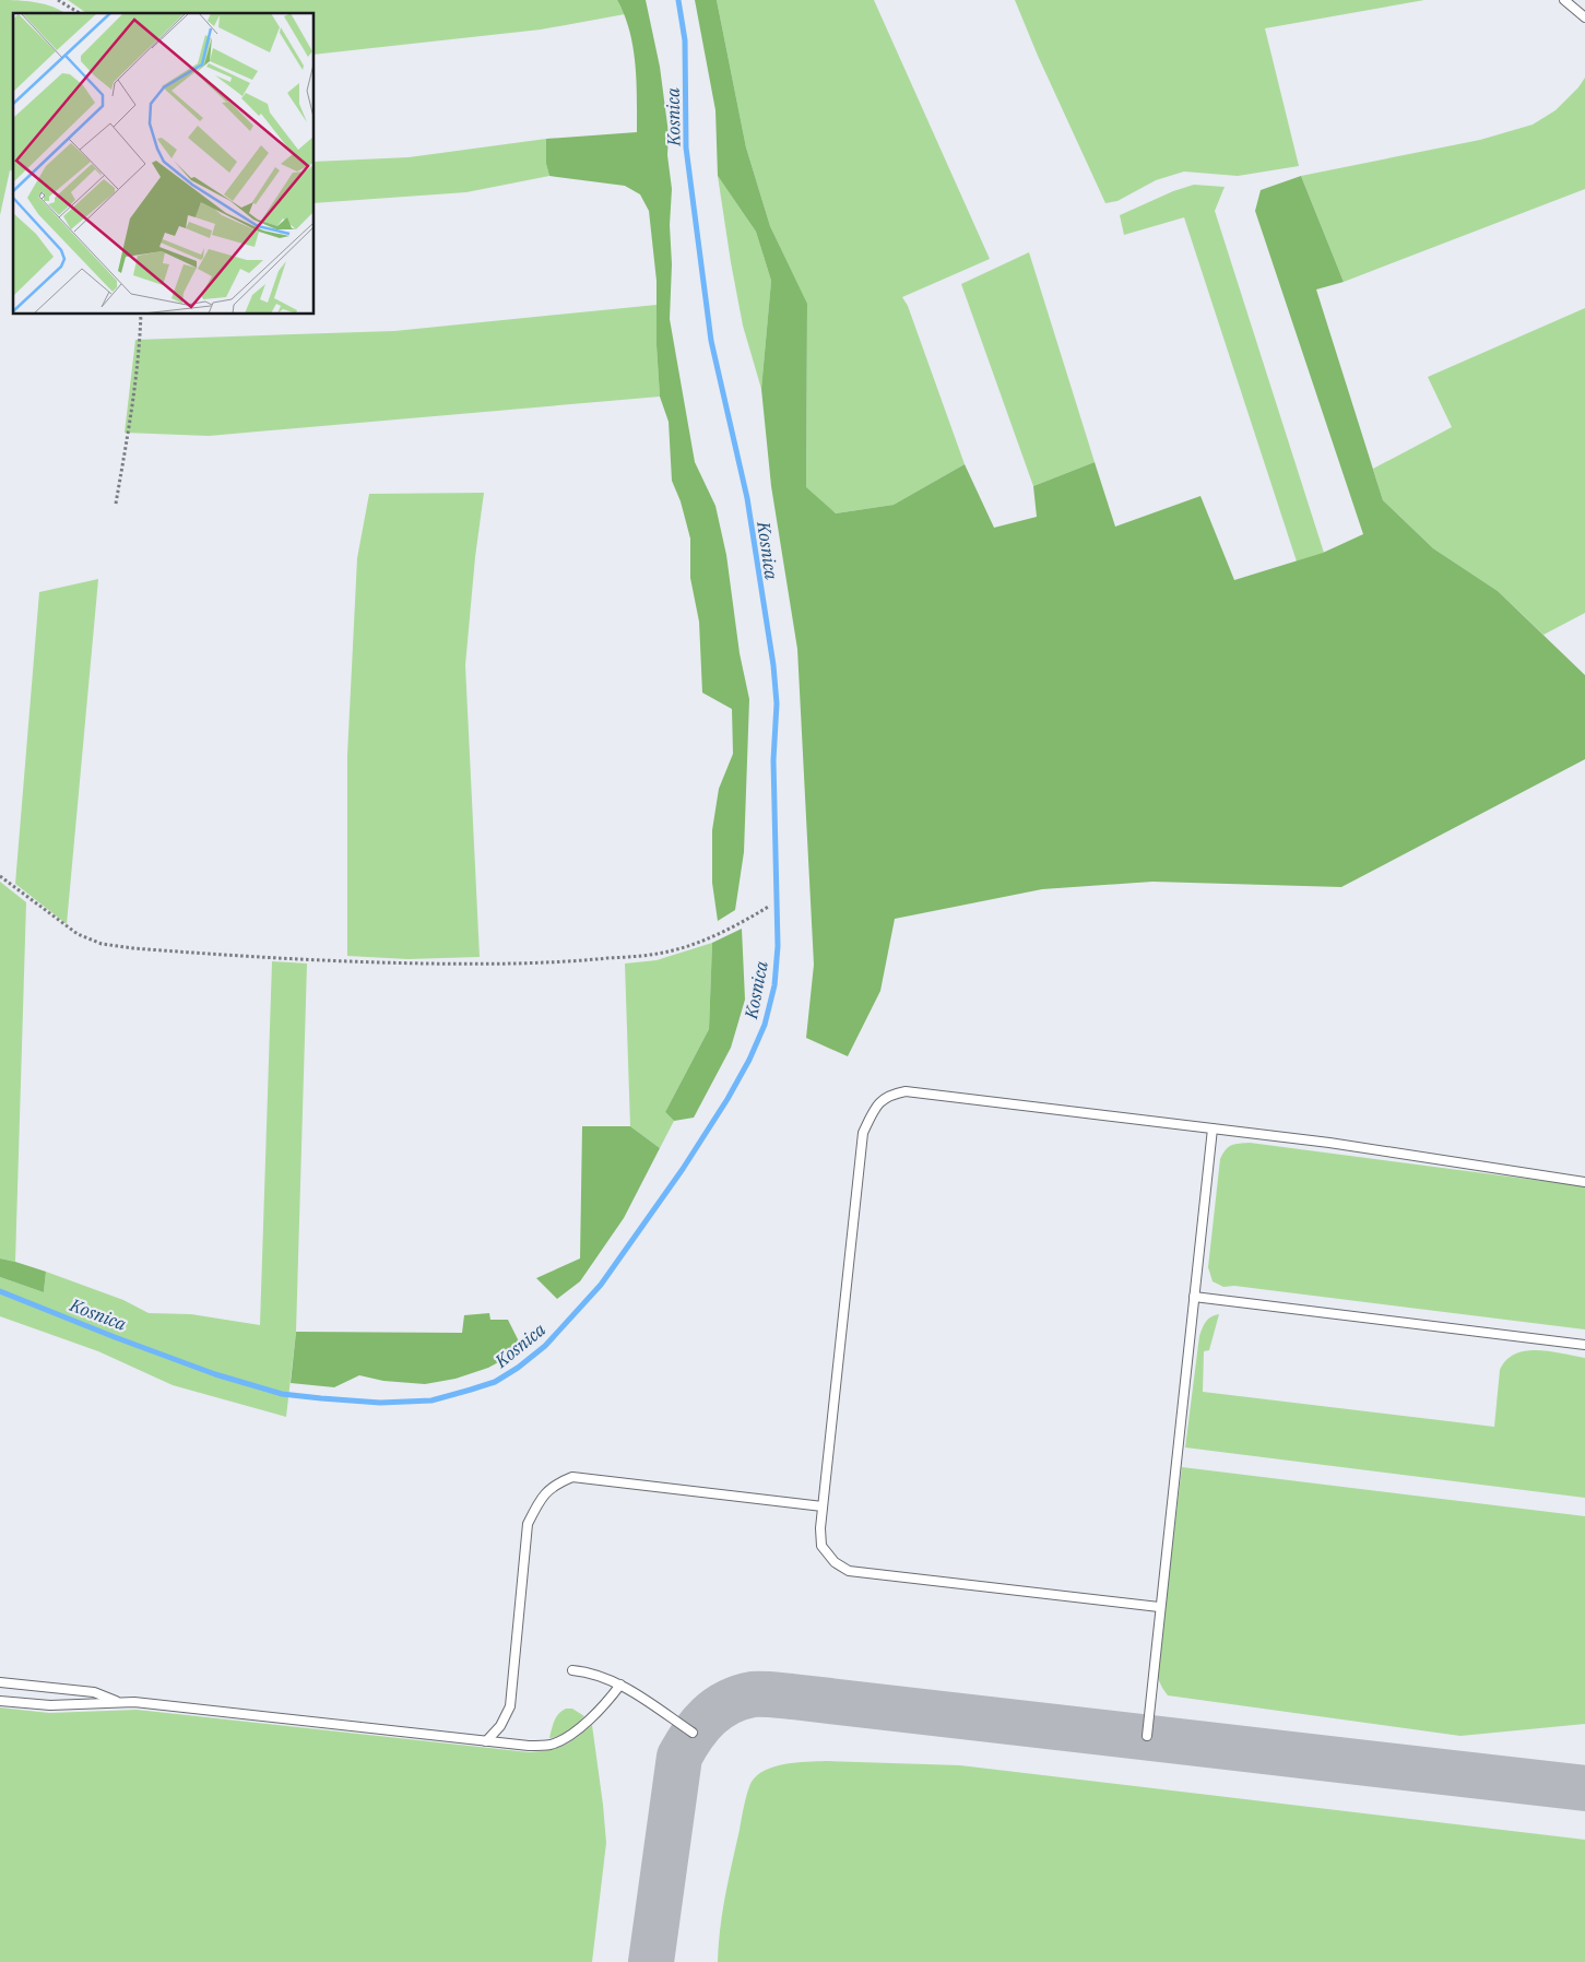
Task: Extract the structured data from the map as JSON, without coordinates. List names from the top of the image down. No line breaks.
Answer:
{"water":["Kosnica"]}
